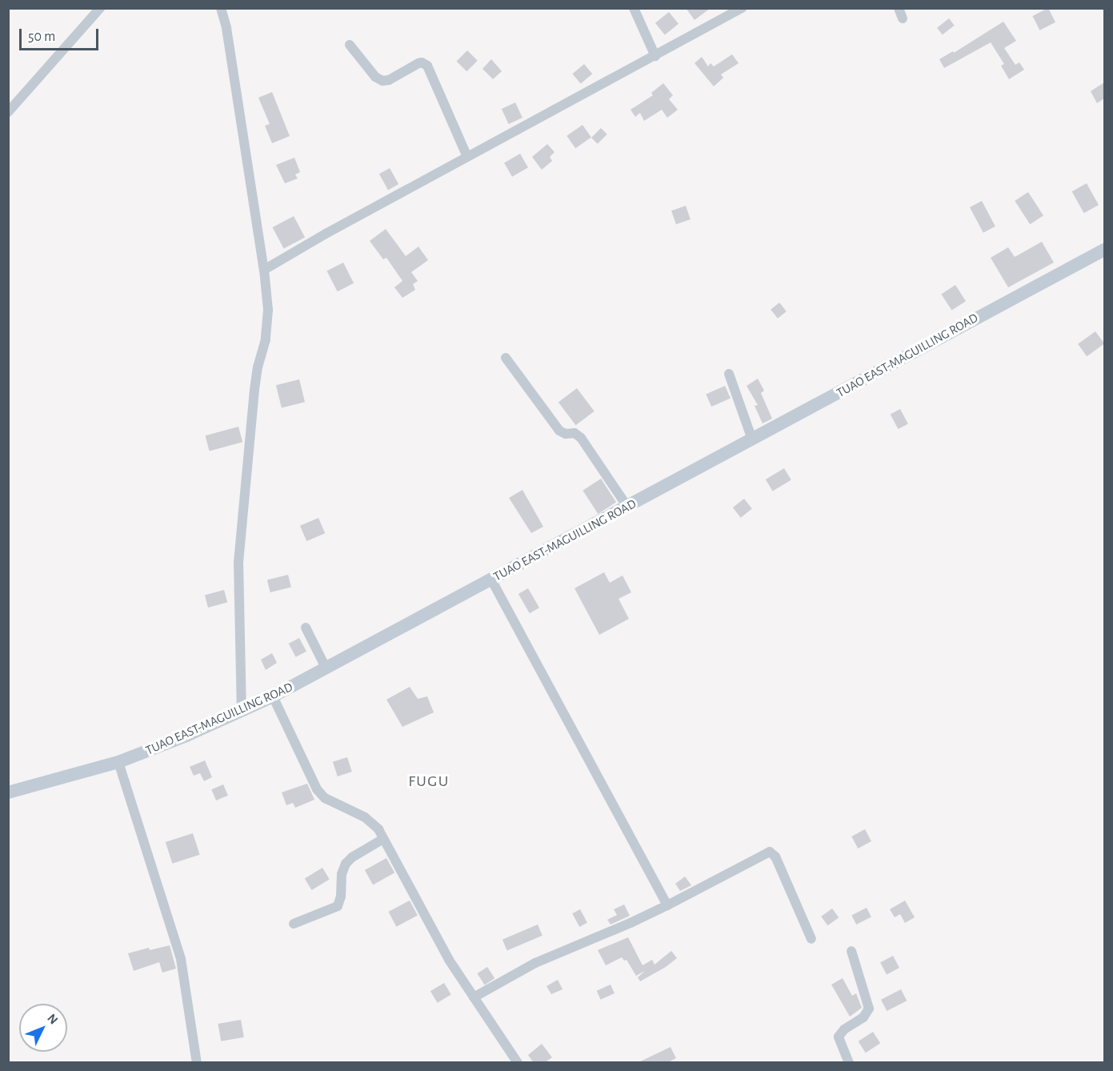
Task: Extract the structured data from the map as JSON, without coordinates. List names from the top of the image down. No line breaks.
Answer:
{"streets":{"main road":["TUAO EAST-MAGUILLING ROAD"]},"districts":["FUGU"],"scale_bar":"50 m","north":"top right"}
